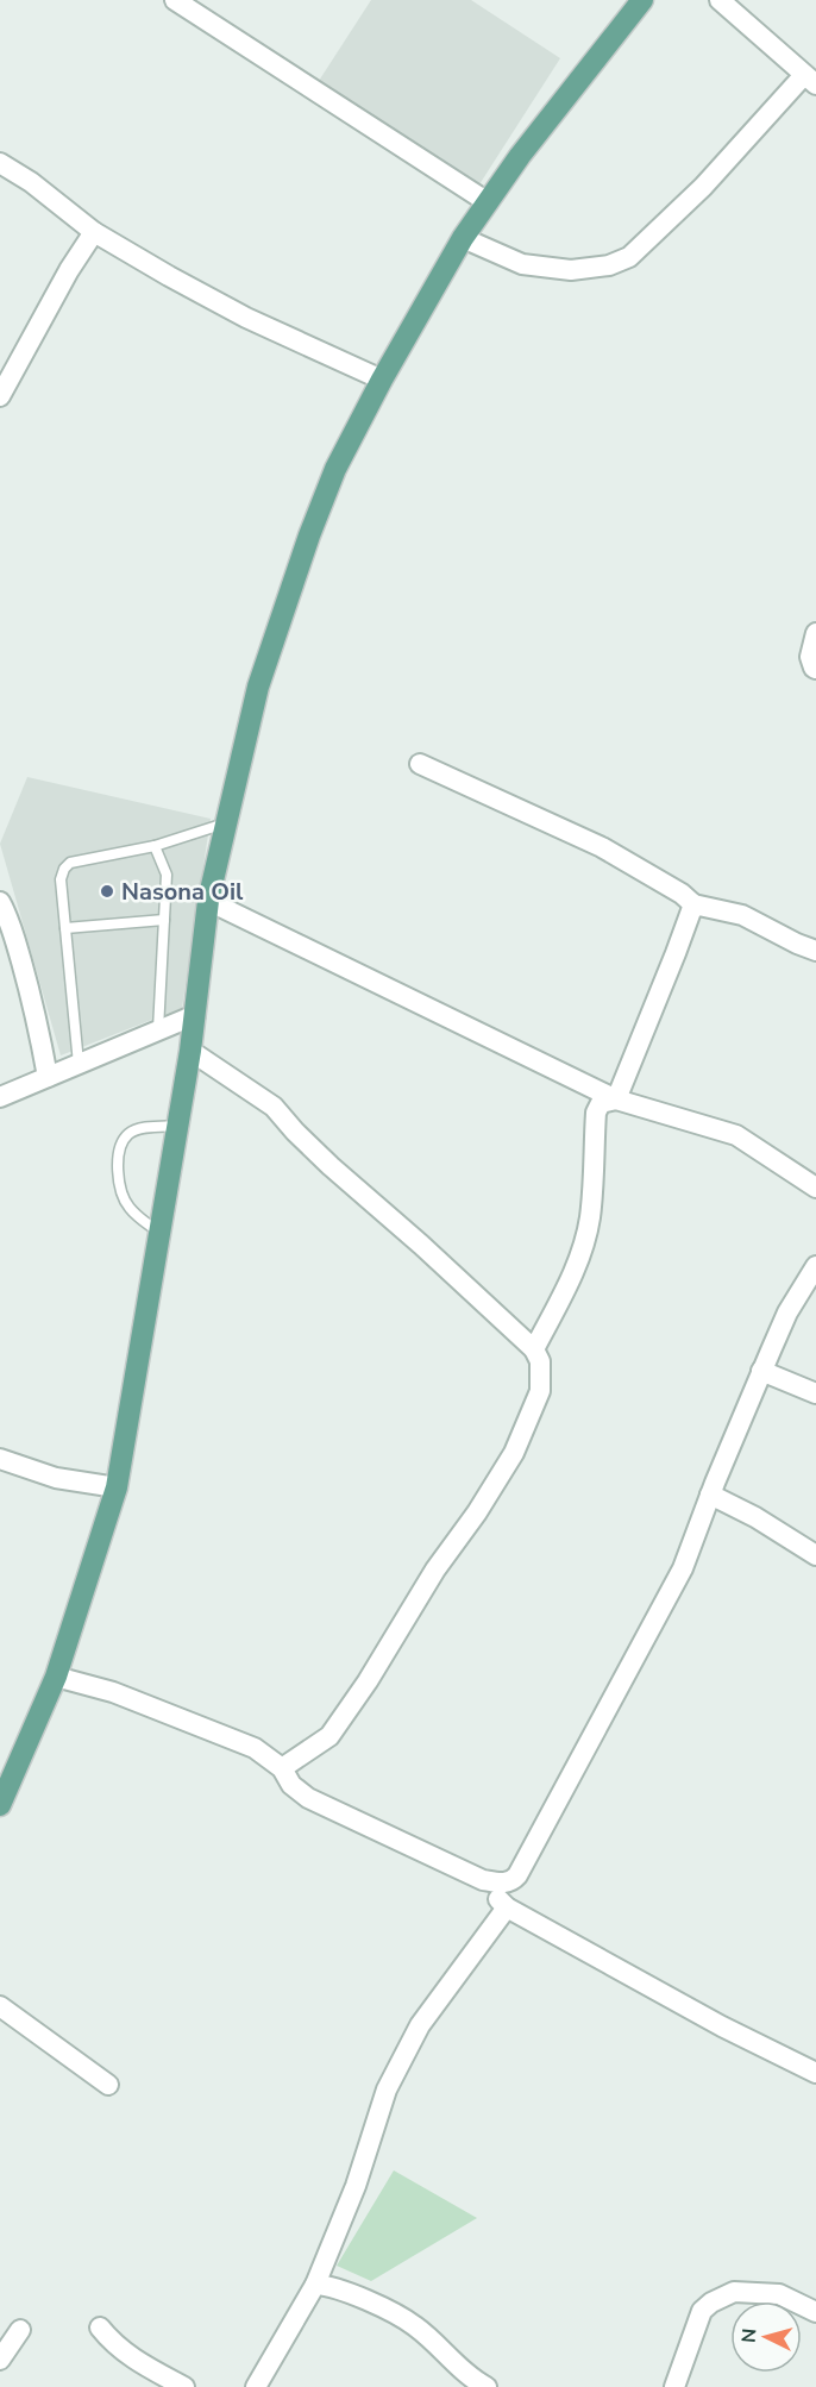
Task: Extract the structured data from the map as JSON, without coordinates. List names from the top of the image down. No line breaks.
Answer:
{"places":["Nasona Oil"],"north":"left"}
